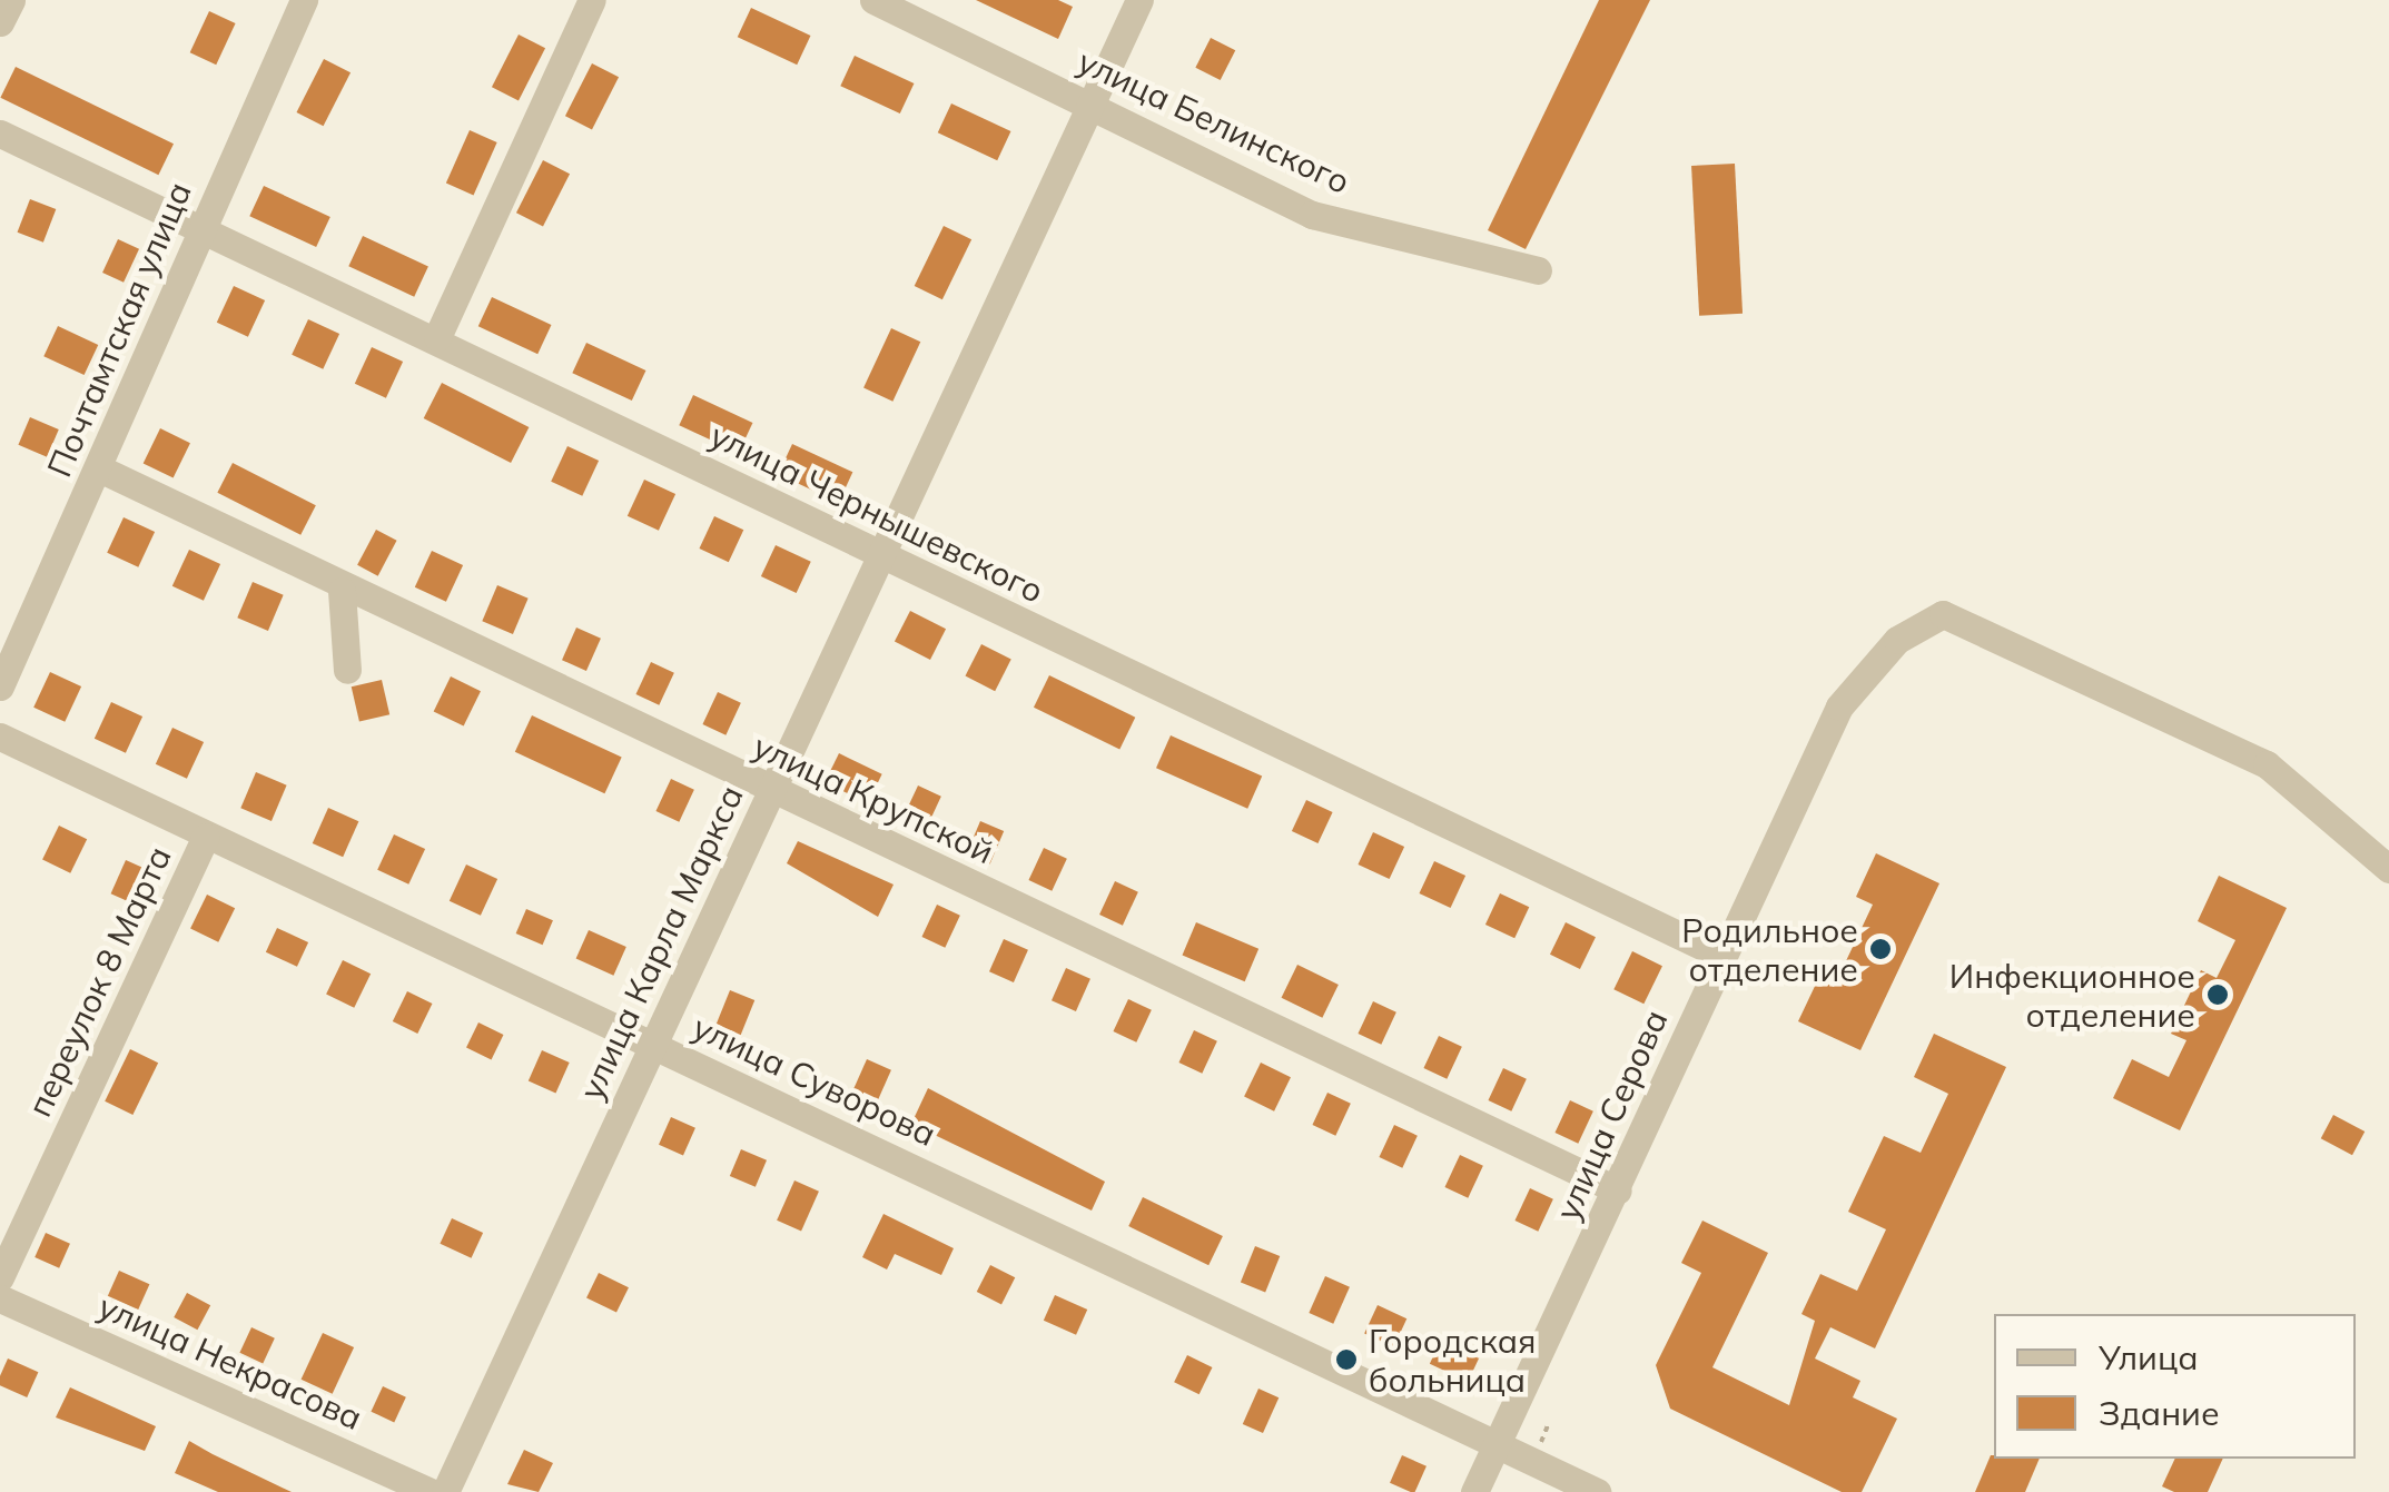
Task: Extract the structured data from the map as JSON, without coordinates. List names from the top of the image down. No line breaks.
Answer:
{"streets":{"street":["улица Белинского","Почтамтская улица","улица Чернышевского","улица Крупской","улица Карла Маркса","переулок 8 Марта","улица Суворова","улица Серова","улица Некрасова"]},"crossings":[["улица Белинского","улица Карла Маркса"],["Почтамтская улица","улица Чернышевского"],["Почтамтская улица","улица Крупской"],["улица Чернышевского","улица Карла Маркса"],["улица Чернышевского","улица Серова"],["улица Крупской","улица Карла Маркса"],["улица Крупской","улица Серова"],["улица Карла Маркса","улица Суворова"],["переулок 8 Марта","улица Суворова"],["улица Суворова","улица Серова"]],"places":["Родильное отделение","Инфекционное отделение","Городская больница"],"legend":["Улица","Здание"]}
